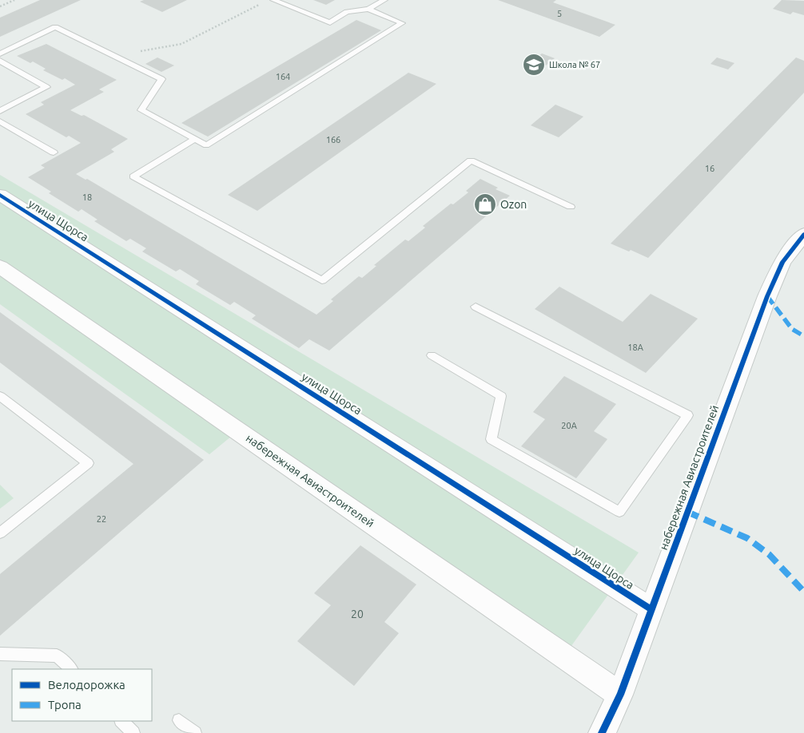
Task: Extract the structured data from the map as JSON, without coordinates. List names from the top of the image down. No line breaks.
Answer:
{"streets":{"street":["улица Щорса","набережная Авиастроителей"]},"crossings":[["улица Щорса","набережная Авиастроителей"]],"places":{"school or university":["Школа № 67"],"shop":["Ozon"]},"house_numbers":["5","164","166","16","18","18А","20А","22","20"],"legend":["Велодорожка","Тропа"]}
